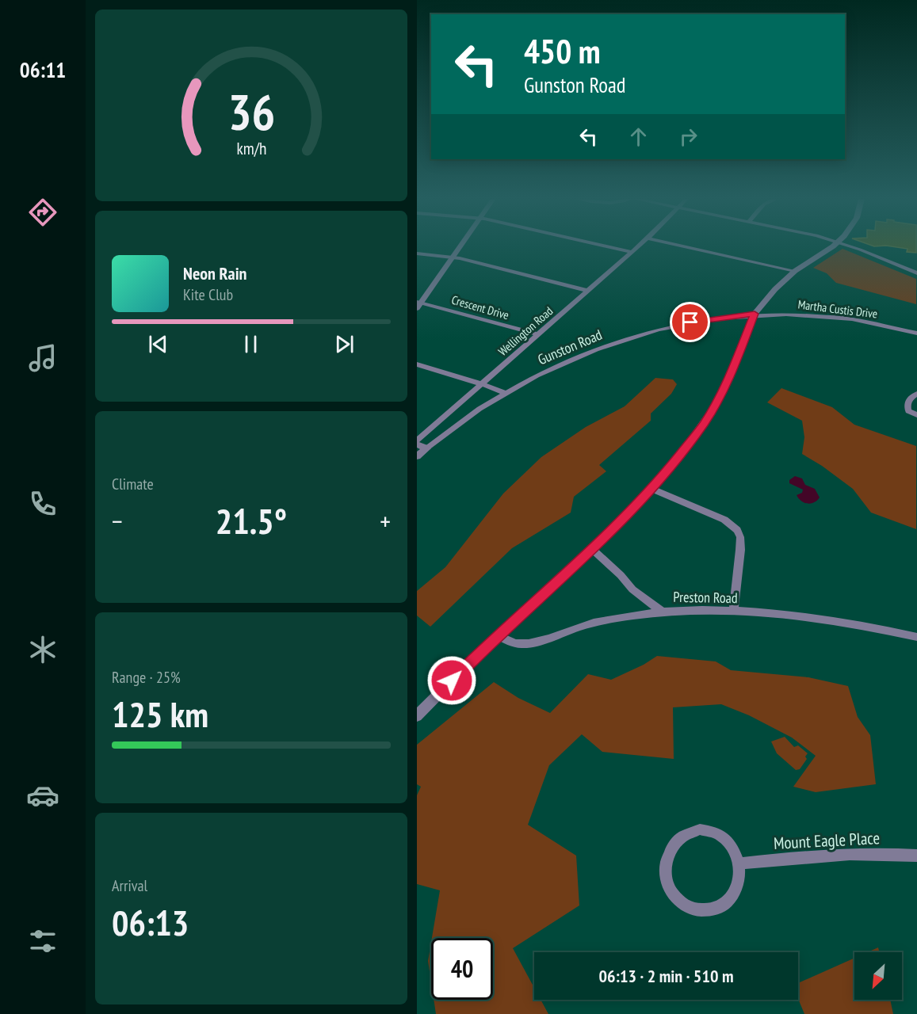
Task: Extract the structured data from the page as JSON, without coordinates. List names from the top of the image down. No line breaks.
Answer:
{"streets":{"street":["Crescent Drive","Martha Custis Drive","Wellington Road","Gunston Road","Preston Road","Mount Eagle Place"]},"crossings":[["Crescent Drive","Wellington Road"],["Martha Custis Drive","Gunston Road"]],"north":"bottom left","page":{"tabs":"06:11","turn":["450 m","Gunston Road"],"song":["Neon Rain","Kite Club"],"tile":["Climate",["Range · 25%","125 km"],["Arrival","06:13"]],"heat":["−","21.5°","+"],"limit":"40","trip":"06:13 · 2 min · 510 m","gauge":["36","km/h"]}}
